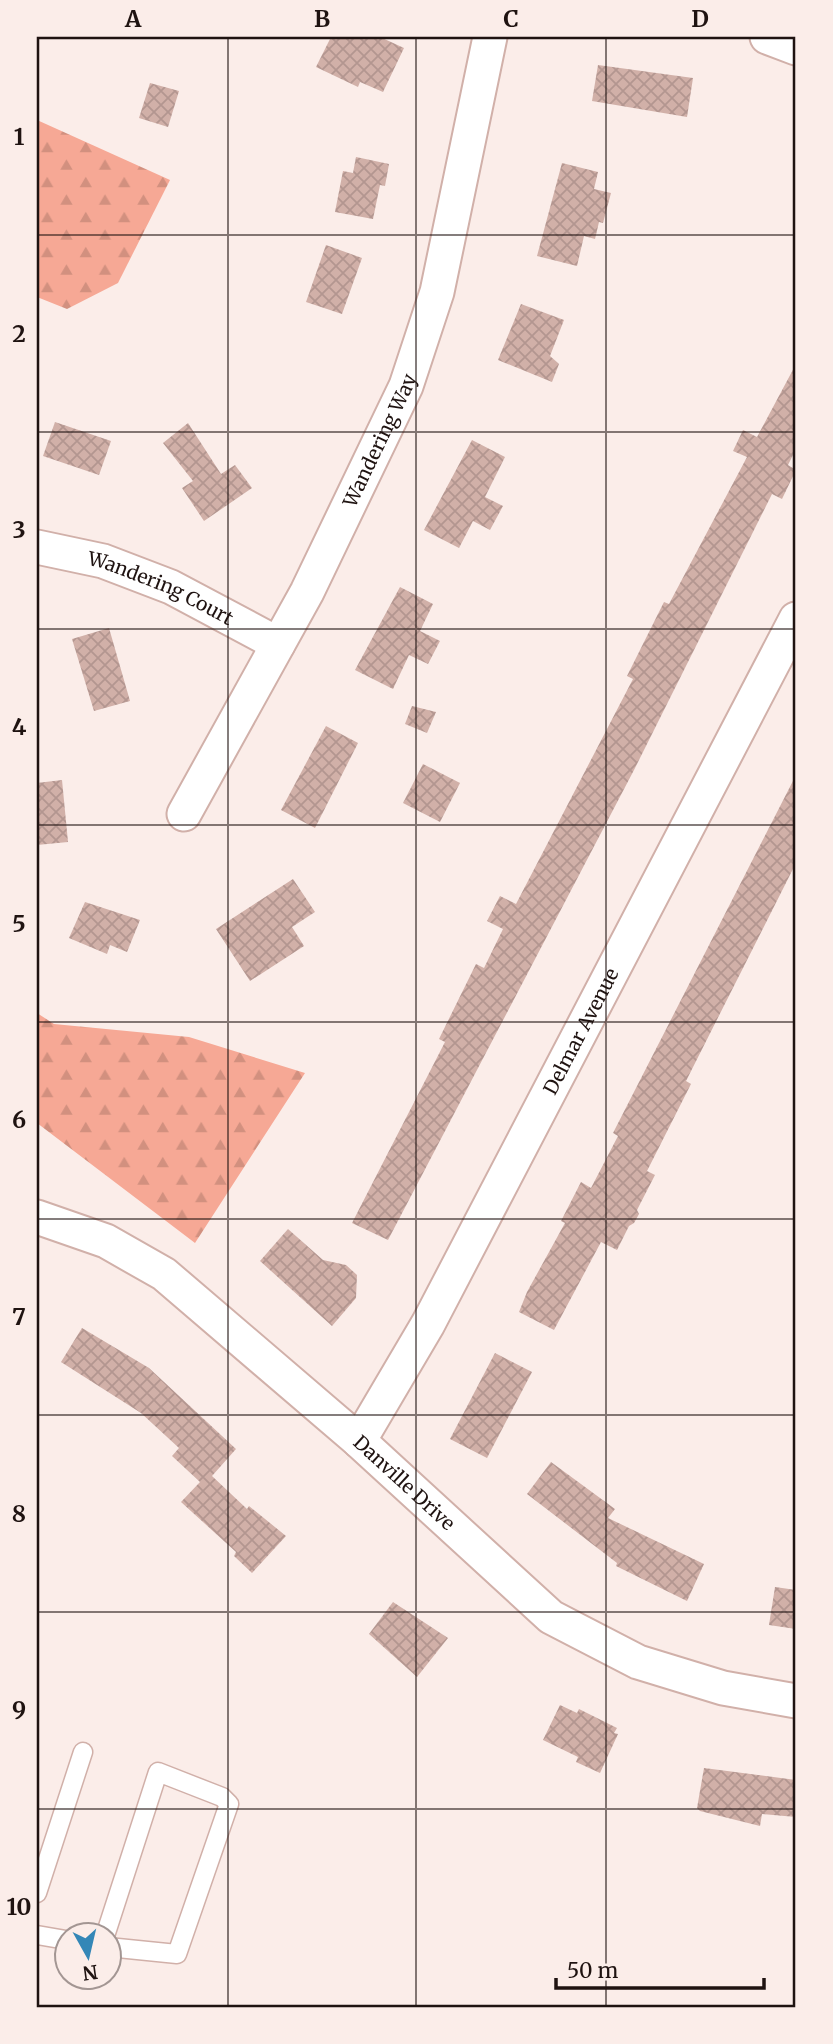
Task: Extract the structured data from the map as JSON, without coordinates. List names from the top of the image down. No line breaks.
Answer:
{"streets":{"street":["Wandering Way","Wandering Court","Delmar Avenue","Danville Drive"]},"crossings":[["Wandering Way","Wandering Court"],["Delmar Avenue","Danville Drive"]],"scale_bar":"50 m","north":"bottom","grid":{"columns":["A","B","C","D"],"rows":["1","2","3","4","5","6","7","8","9","10"]}}
